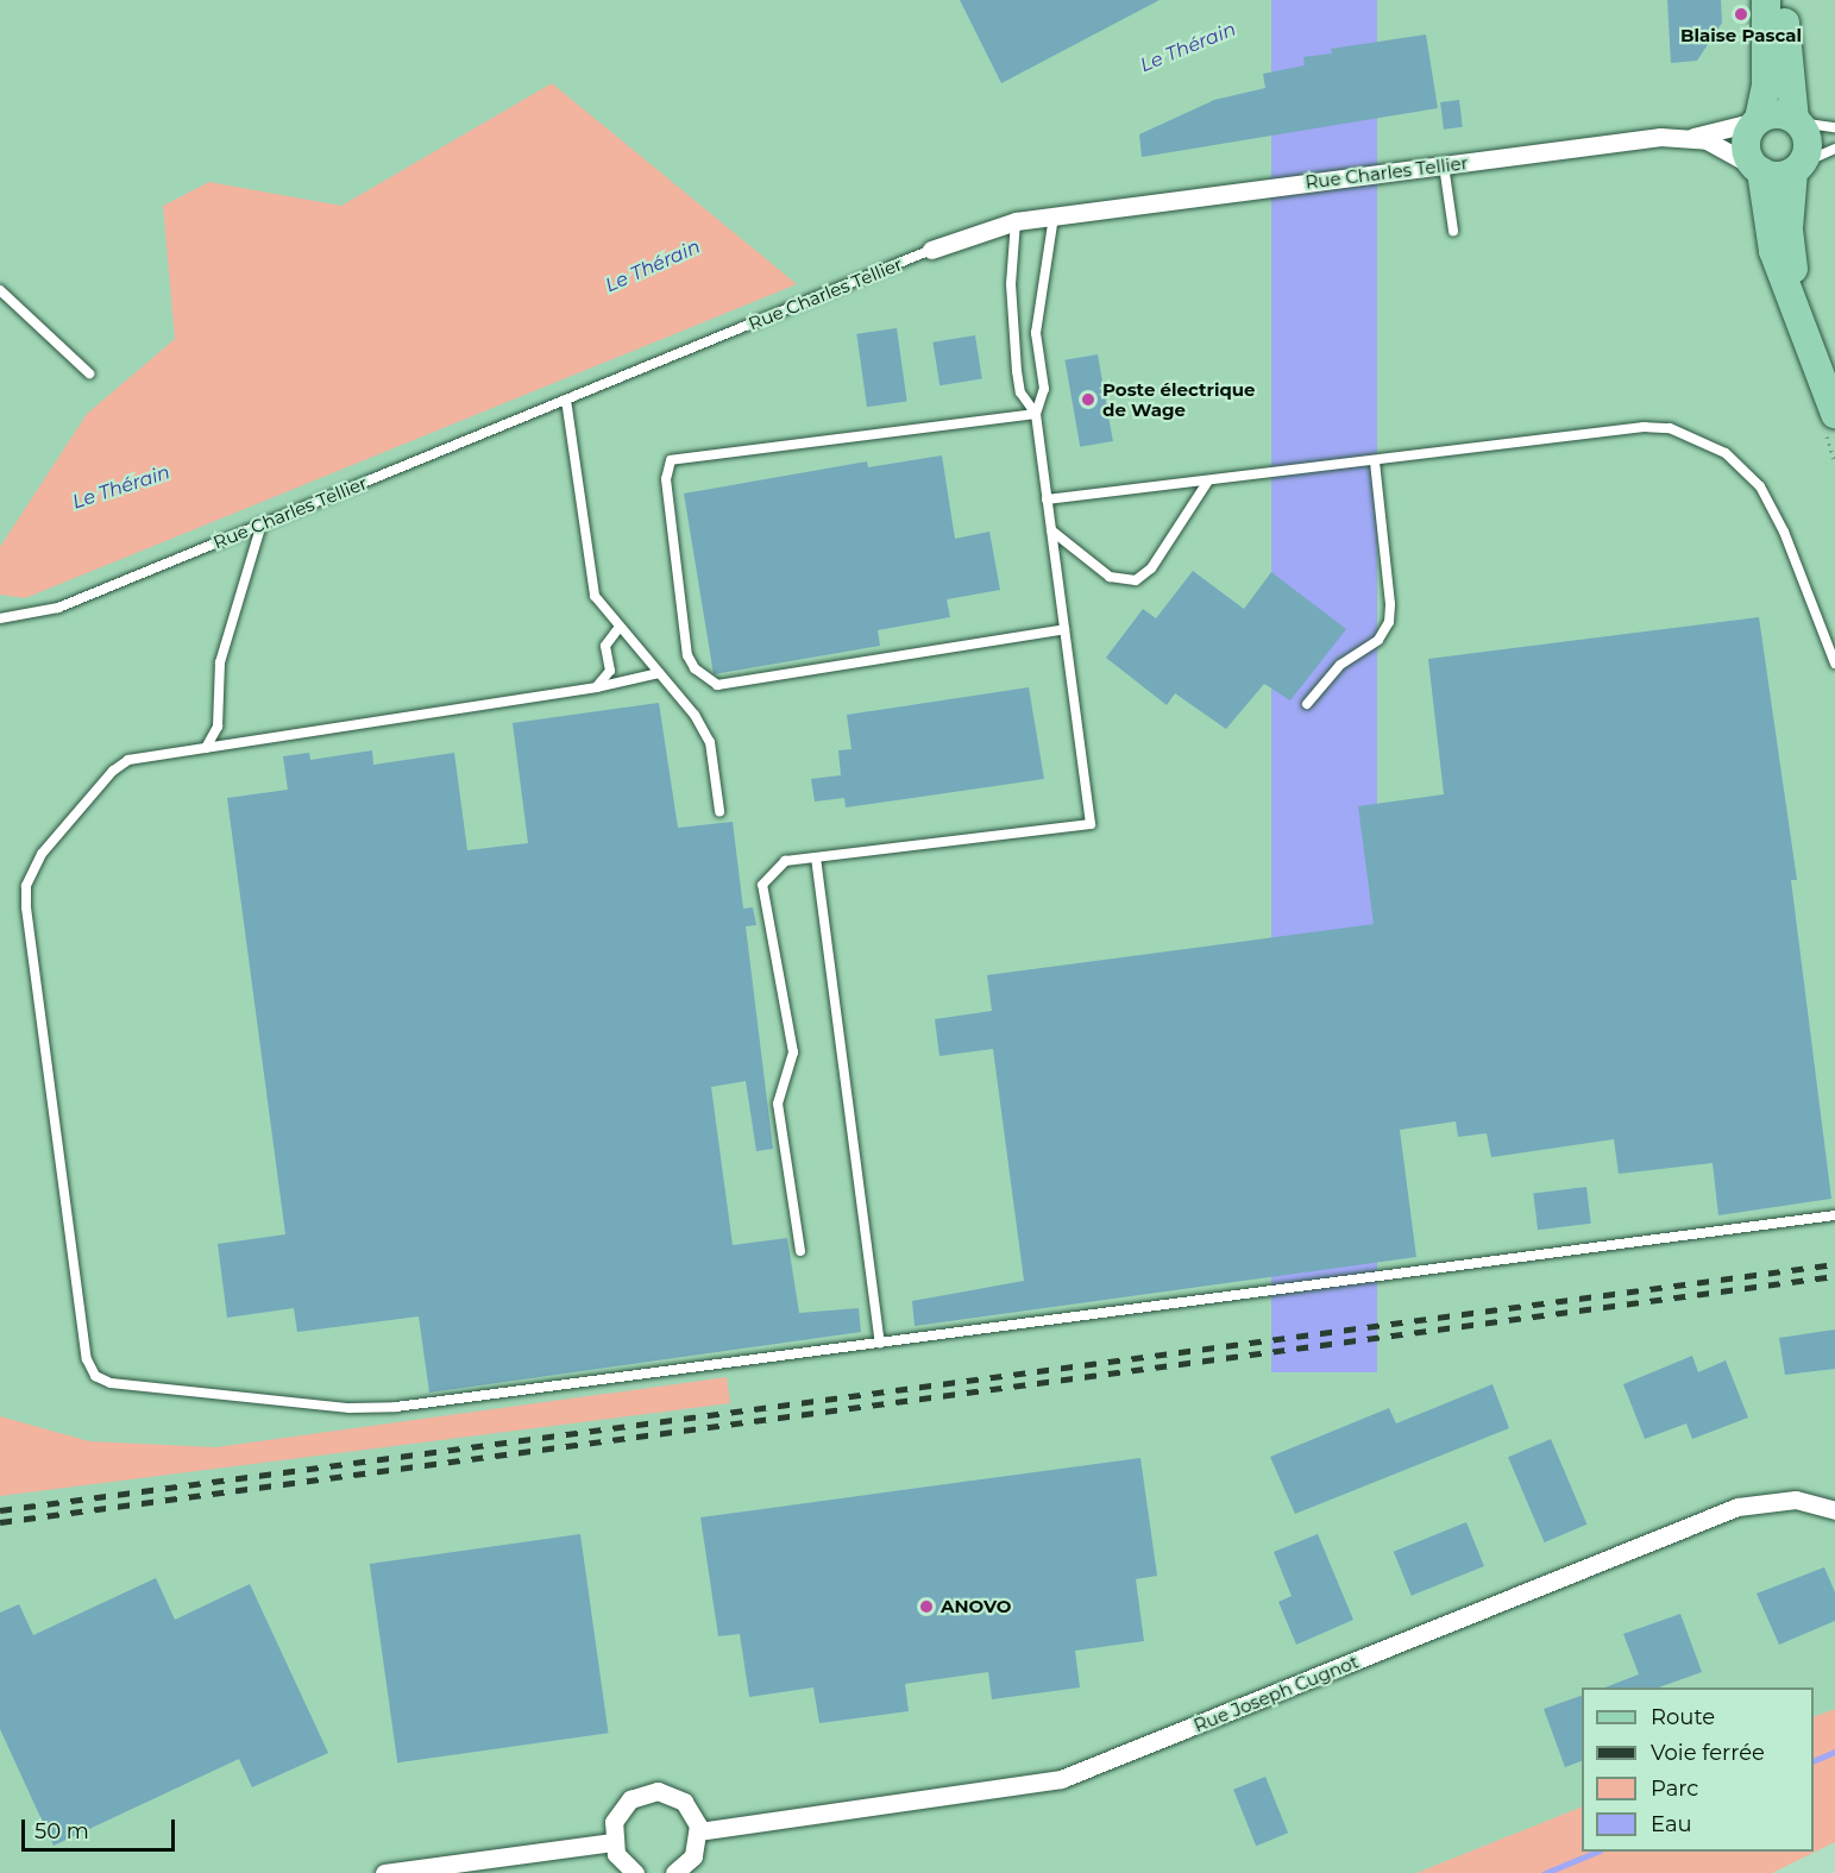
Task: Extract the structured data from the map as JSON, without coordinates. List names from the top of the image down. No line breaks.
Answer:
{"streets":{"street":["Rue Charles Tellier","Rue Joseph Cugnot"]},"water":["Le Thérain"],"places":["Blaise Pascal","Poste électrique de Wage","ANOVO"],"legend":["Route","Voie ferrée","Parc","Eau"],"scale_bar":"50 m"}
